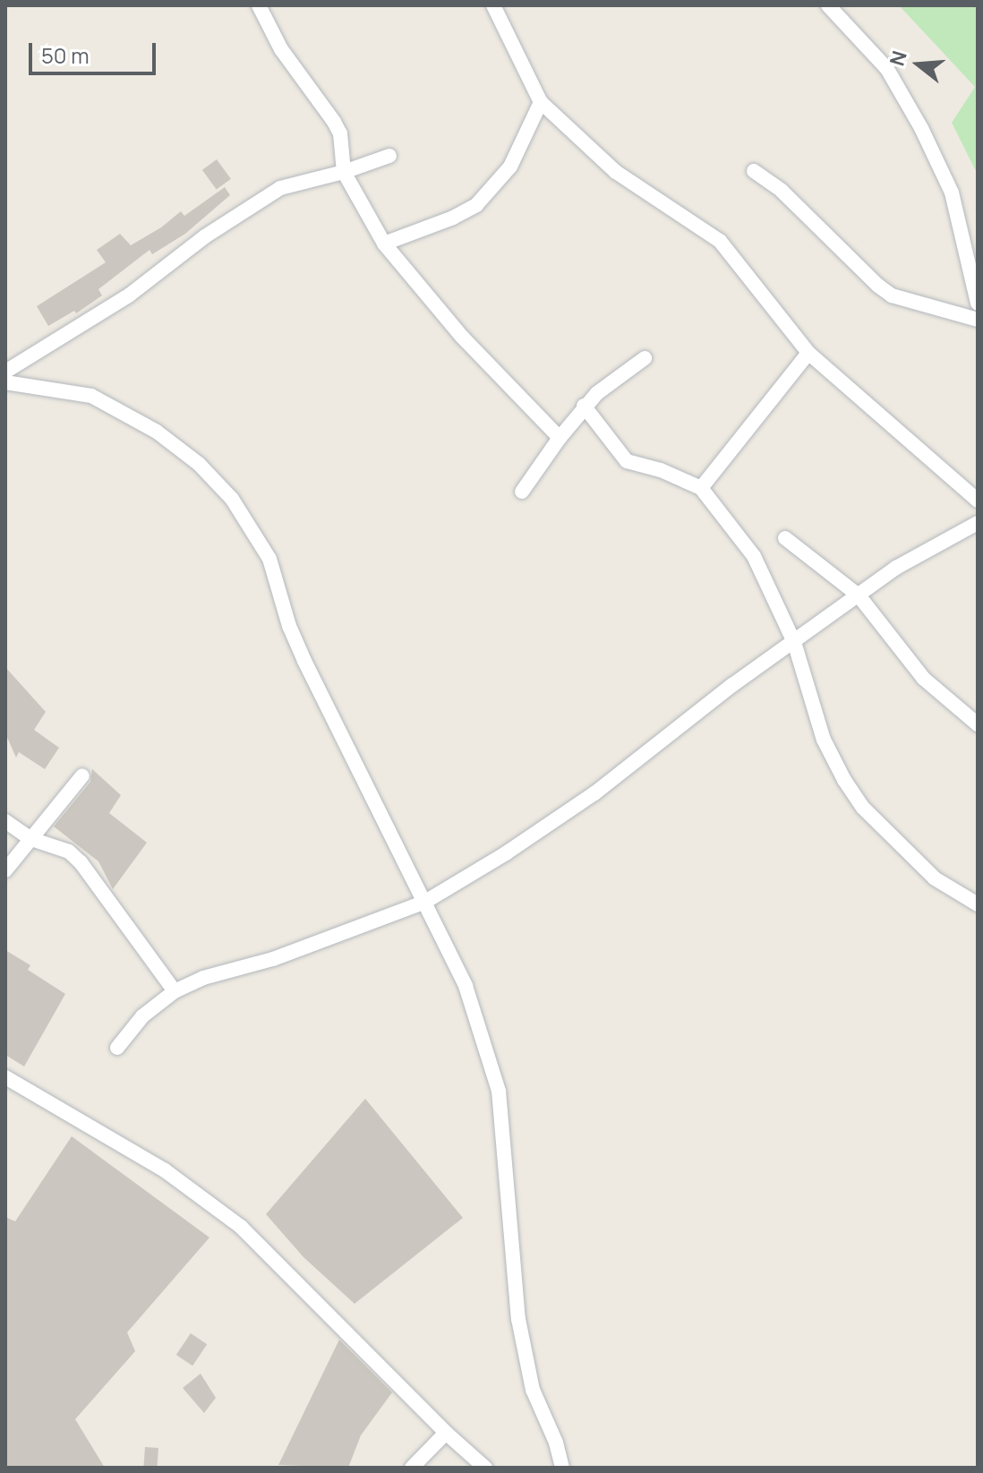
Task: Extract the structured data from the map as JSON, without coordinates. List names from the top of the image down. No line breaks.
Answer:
{"scale_bar":"50 m","north":"left"}
